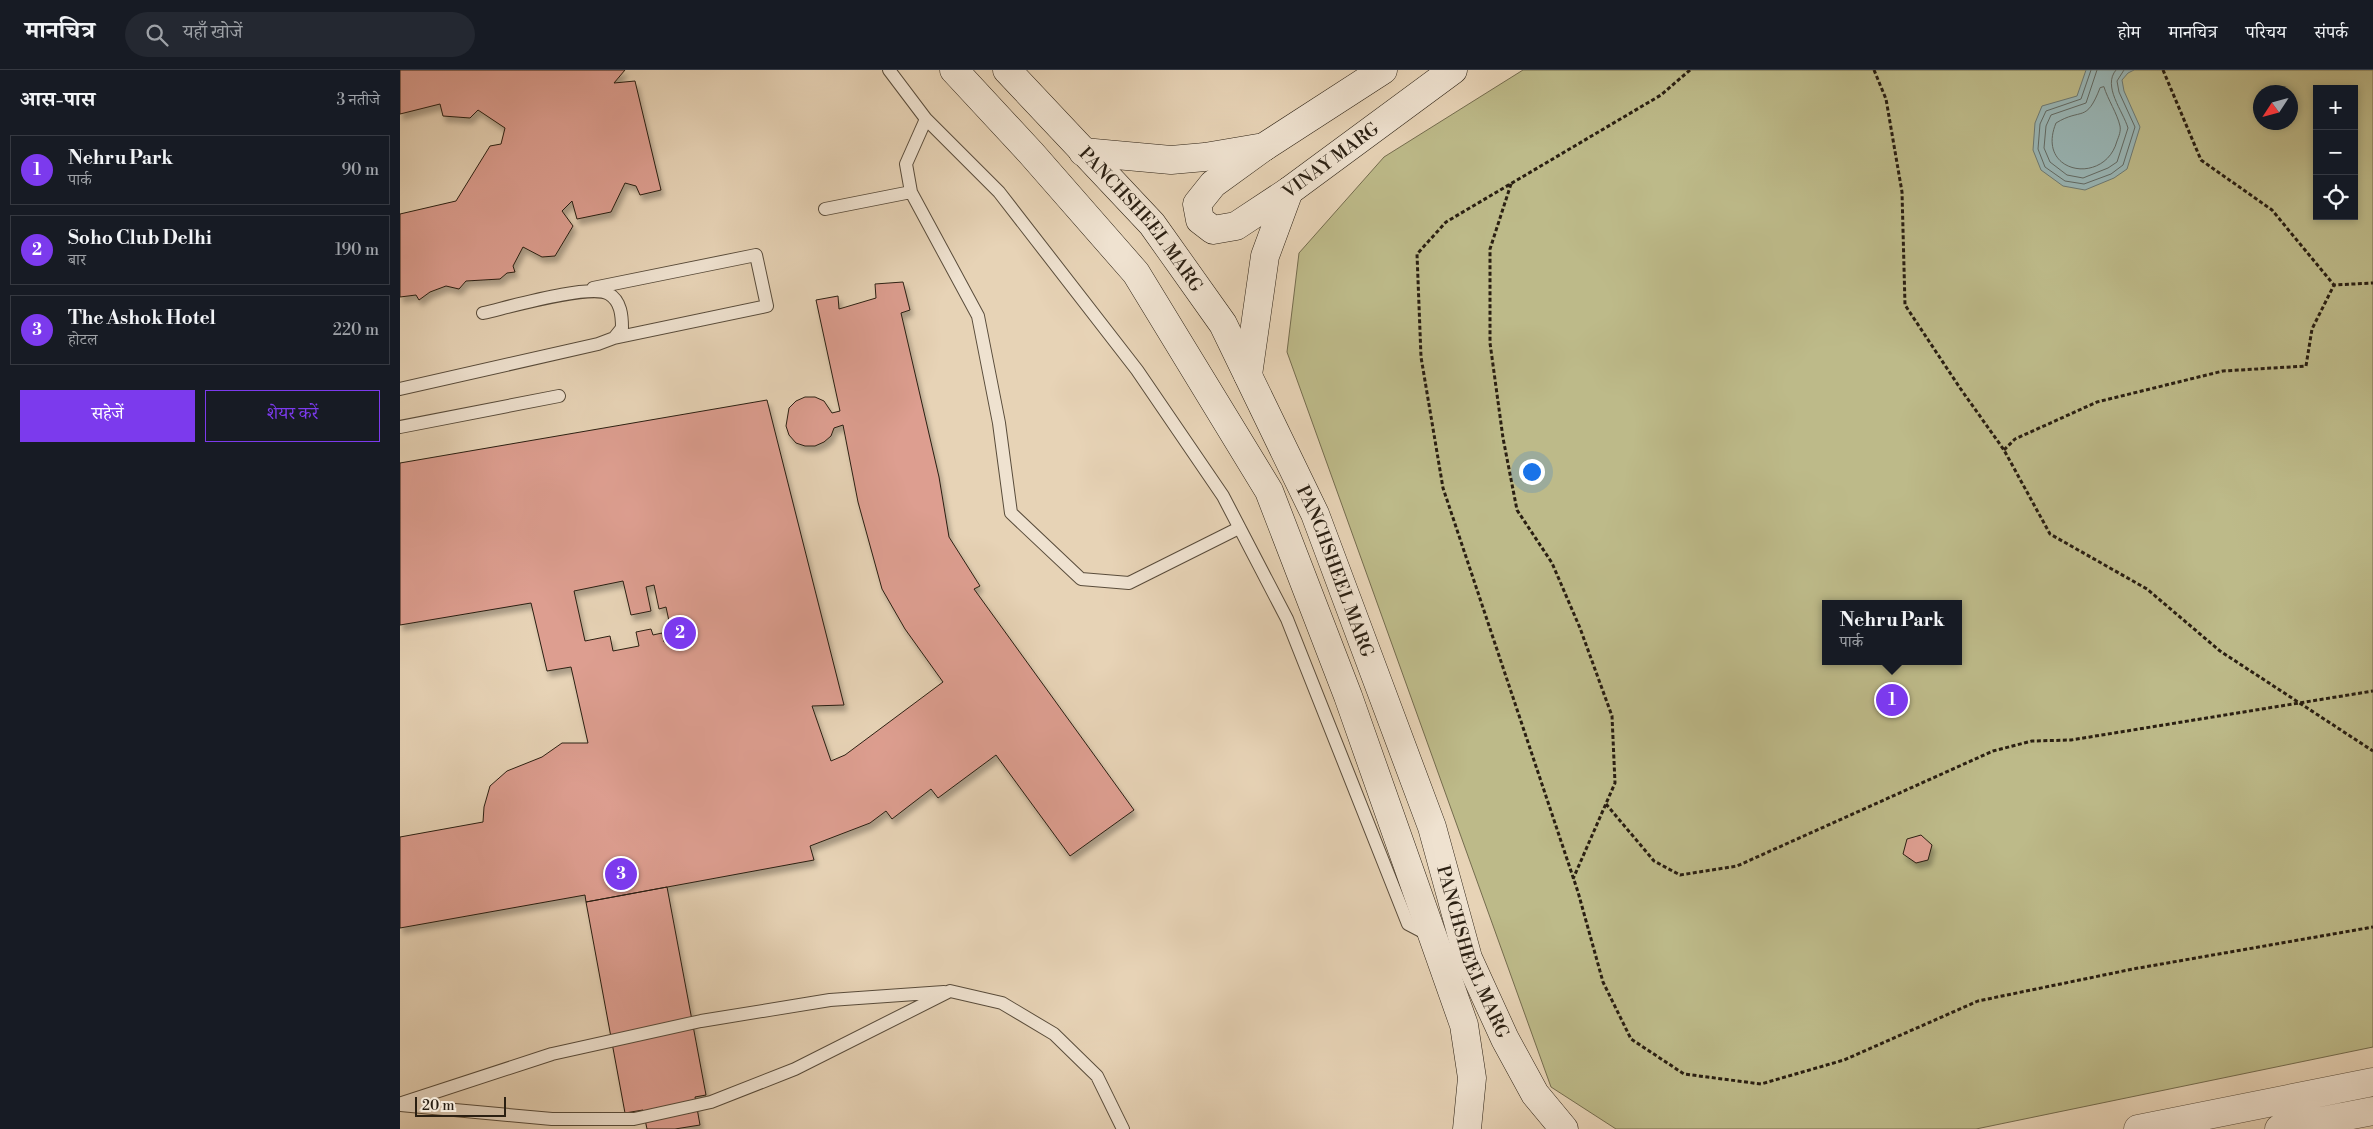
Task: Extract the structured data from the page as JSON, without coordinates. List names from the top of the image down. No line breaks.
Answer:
{"streets":{"main road":["VINAY MARG","PANCHSHEEL MARG"]},"crossings":[["VINAY MARG","PANCHSHEEL MARG"]],"scale_bar":"20 m","north":"bottom left","page":{"header":"मानचित्र","search":"यहाँ खोजें","nav":["होम","मानचित्र","परिचय","संपर्क"],"heading":["आस-पास","3 नतीजे"],"map_buttons":["+","−"],"list":[{"mark":"1","name":"Nehru Park","note":"पार्क","value":"90 m"},{"mark":"2","name":"Soho Club Delhi","note":"बार","value":"190 m"},{"mark":"3","name":"The Ashok Hotel","note":"होटल","value":"220 m"}],"buttons":["सहेजें","शेयर करें"],"popup":["Nehru Park","पार्क"],"pins":["2","1","3"],"scale":"20 m"}}
